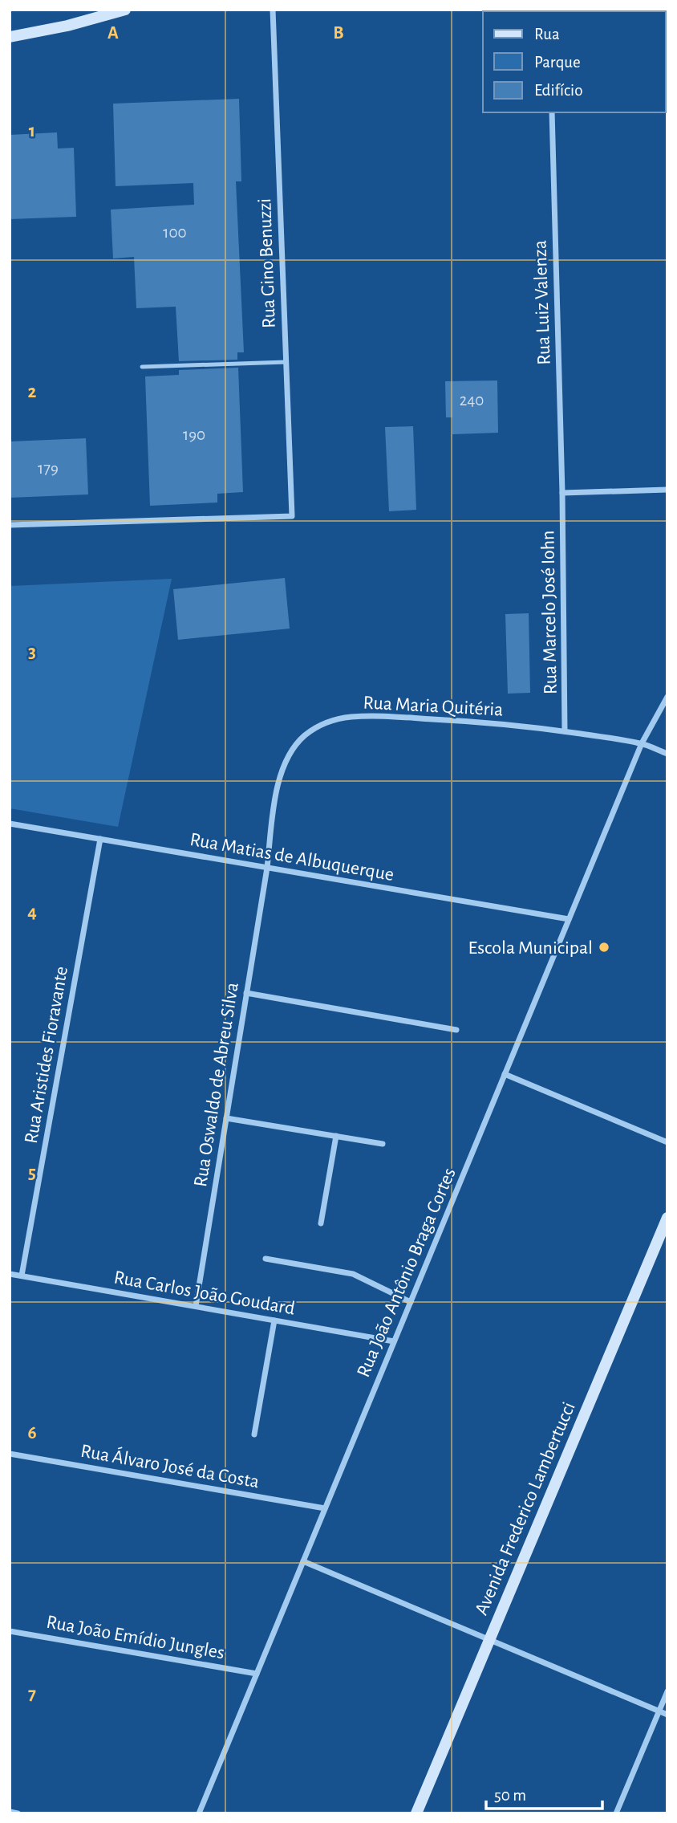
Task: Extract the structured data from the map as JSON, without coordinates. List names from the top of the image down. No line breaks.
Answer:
{"streets":{"street":["Rua Gino Benuzzi","Rua Luiz Valenza","Rua Marcelo José Iohn","Rua Maria Quitéria","Rua Matias de Albuquerque","Rua Aristides Fioravante","Rua Oswaldo de Abreu Silva","Rua João Antônio Braga Cortes","Rua Carlos João Goudard","Rua Álvaro José da Costa","Avenida Frederico Lambertucci","Rua João Emídio Jungles"]},"crossings":[["Rua Luiz Valenza","Rua Marcelo José Iohn"],["Rua Marcelo José Iohn","Rua Maria Quitéria"],["Rua Maria Quitéria","Rua Matias de Albuquerque"],["Rua Maria Quitéria","Rua Oswaldo de Abreu Silva"],["Rua Maria Quitéria","Rua João Antônio Braga Cortes"],["Rua Matias de Albuquerque","Rua Aristides Fioravante"],["Rua Matias de Albuquerque","Rua Oswaldo de Abreu Silva"],["Rua Matias de Albuquerque","Rua João Antônio Braga Cortes"],["Rua Aristides Fioravante","Rua Carlos João Goudard"],["Rua Oswaldo de Abreu Silva","Rua Carlos João Goudard"],["Rua João Antônio Braga Cortes","Rua Carlos João Goudard"],["Rua João Antônio Braga Cortes","Rua Álvaro José da Costa"],["Rua João Antônio Braga Cortes","Rua João Emídio Jungles"]],"places":["Escola Municipal"],"house_numbers":["100","240","190","179"],"legend":["Rua","Parque","Edifício"],"scale_bar":"50 m","grid":{"columns":["A","B"],"rows":["1","2","3","4","5","6","7"]}}
